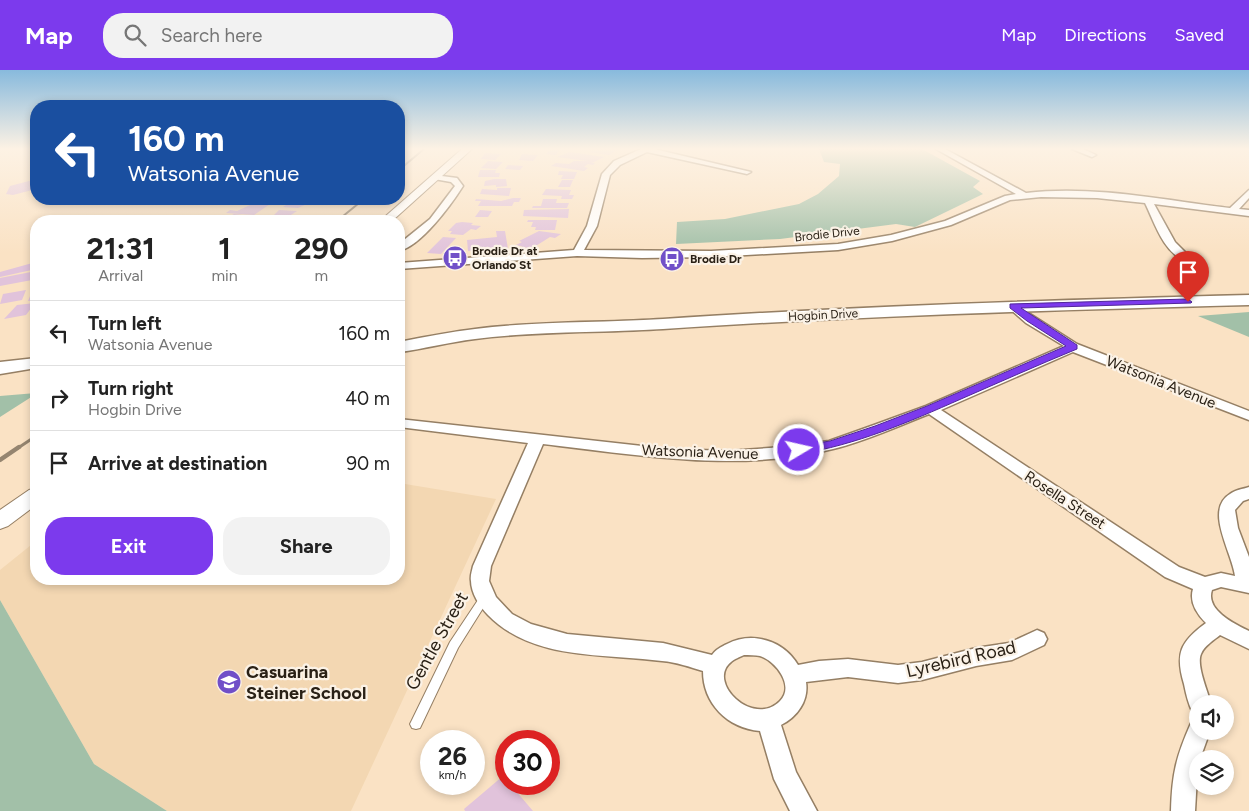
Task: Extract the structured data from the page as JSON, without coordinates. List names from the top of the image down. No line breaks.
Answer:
{"streets":{"main road":["Hogbin Drive"],"street":["Brodie Drive","Watsonia Avenue","Rosella Street","Gentle Street","Lyrebird Road"]},"crossings":[["Hogbin Drive","Watsonia Avenue"],["Watsonia Avenue","Rosella Street"],["Watsonia Avenue","Gentle Street"]],"places":{"bus stop":["Brodie Dr at Orlando St","Brodie Dr"],"school or university":["Casuarina Steiner School"]},"page":{"header":"Map","search":"Search here","nav":["Map","Directions","Saved"],"turn":["160 m","Watsonia Avenue"],"eta":["21:31","Arrival","1","min","290","m"],"list":[{"name":"Turn left","note":"Watsonia Avenue","value":"160 m"},{"name":"Turn right","note":"Hogbin Drive","value":"40 m"},{"name":"Arrive at destination","value":"90 m"}],"buttons":["Exit","Share"],"speed":"26 km/h","limit":"30"}}
